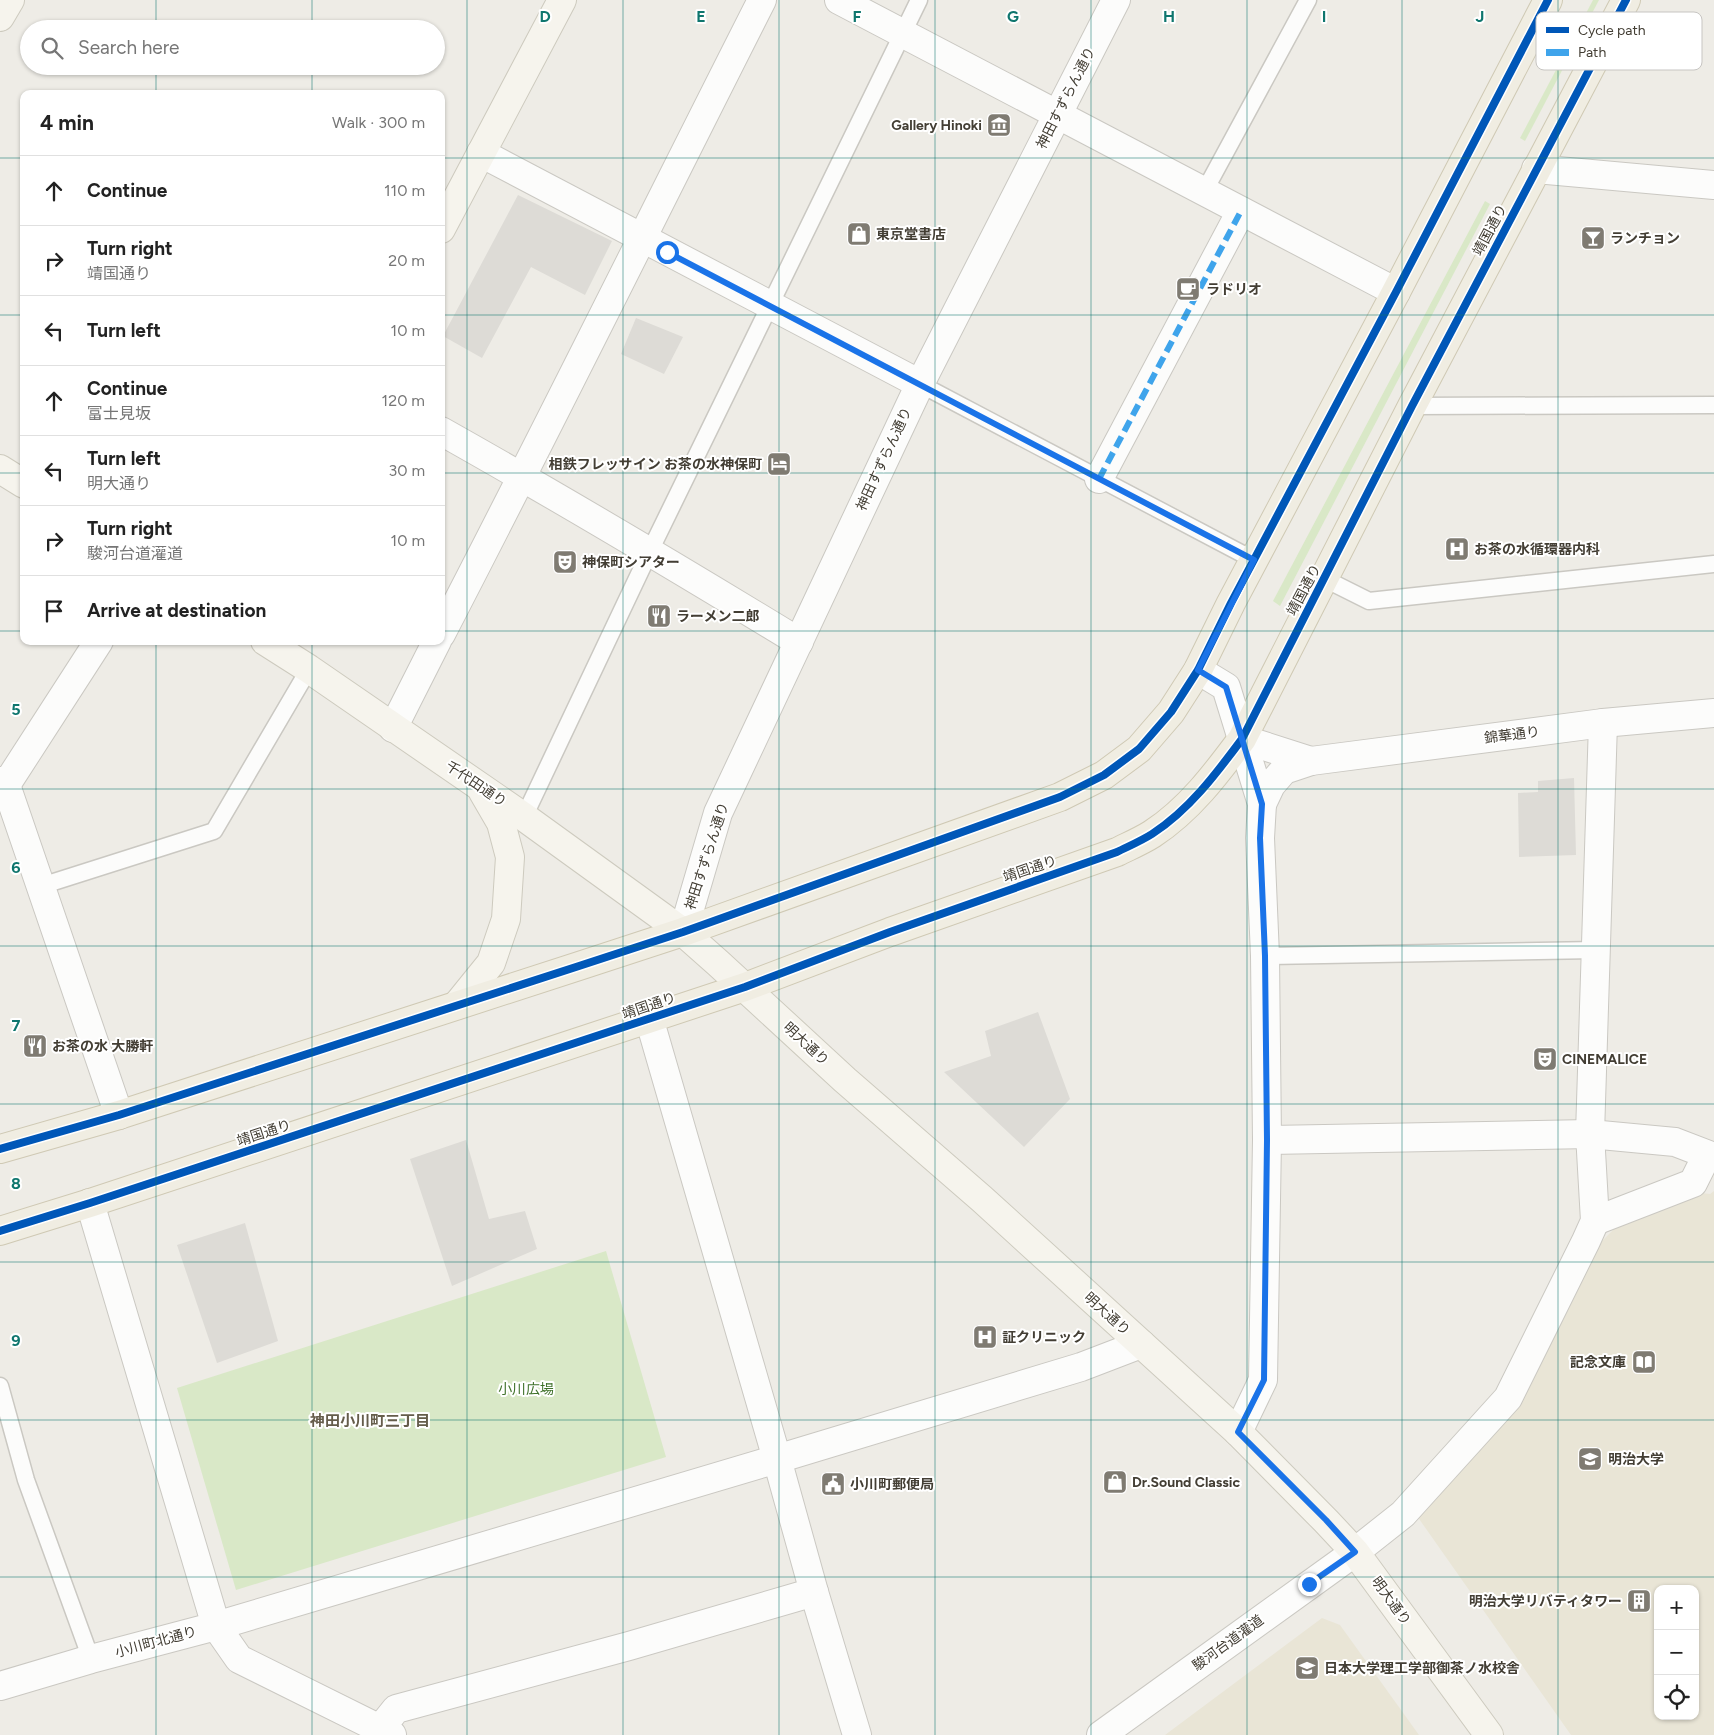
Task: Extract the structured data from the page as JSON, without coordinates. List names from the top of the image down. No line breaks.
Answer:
{"streets":{"main road":["靖国通り"],"street":["神田すずらん通り","錦華通り","千代田通り","明大通り","小川町北通り","駿河台道灌道"]},"crossings":[["神田すずらん通り","千代田通り"],["神田すずらん通り","明大通り"],["靖国通り","錦華通り"],["靖国通り","明大通り"],["千代田通り","明大通り"],["明大通り","小川町北通り"],["明大通り","駿河台道灌道"]],"districts":["神田小川町三丁目"],"parks":["小川広場"],"places":{"museum":["Gallery Hinoki"],"shop":["東京堂書店","Dr.Sound Classic"],"bar":["ランチョン"],"cafe":["ラドリオ"],"hotel":["相鉄フレッサイン お茶の水神保町"],"hospital":["お茶の水循環器内科","証クリニック"],"theatre":["神保町シアター","CINEMALICE"],"restaurant":["ラーメン二郎","お茶の水 大勝軒"],"library":["記念文庫"],"school or university":["明治大学","日本大学理工学部御茶ノ水校舎"],"public building":["小川町郵便局"],"building":["明治大学リバティタワー"]},"legend":["Cycle path","Path"],"page":{"search":"Search here","heading":["4 min","Walk · 300 m"],"list":[["Continue","110 m"],["Turn right","靖国通り","20 m"],["Turn left","10 m"],["Continue","富士見坂","120 m"],["Turn left","明大通り","30 m"],["Turn right","駿河台道灌道","10 m"],"Arrive at destination"],"map_buttons":["+","−"]},"grid":{"columns":["D","E","F","G","H","I","J"],"rows":["5","6","7","8","9"]}}
